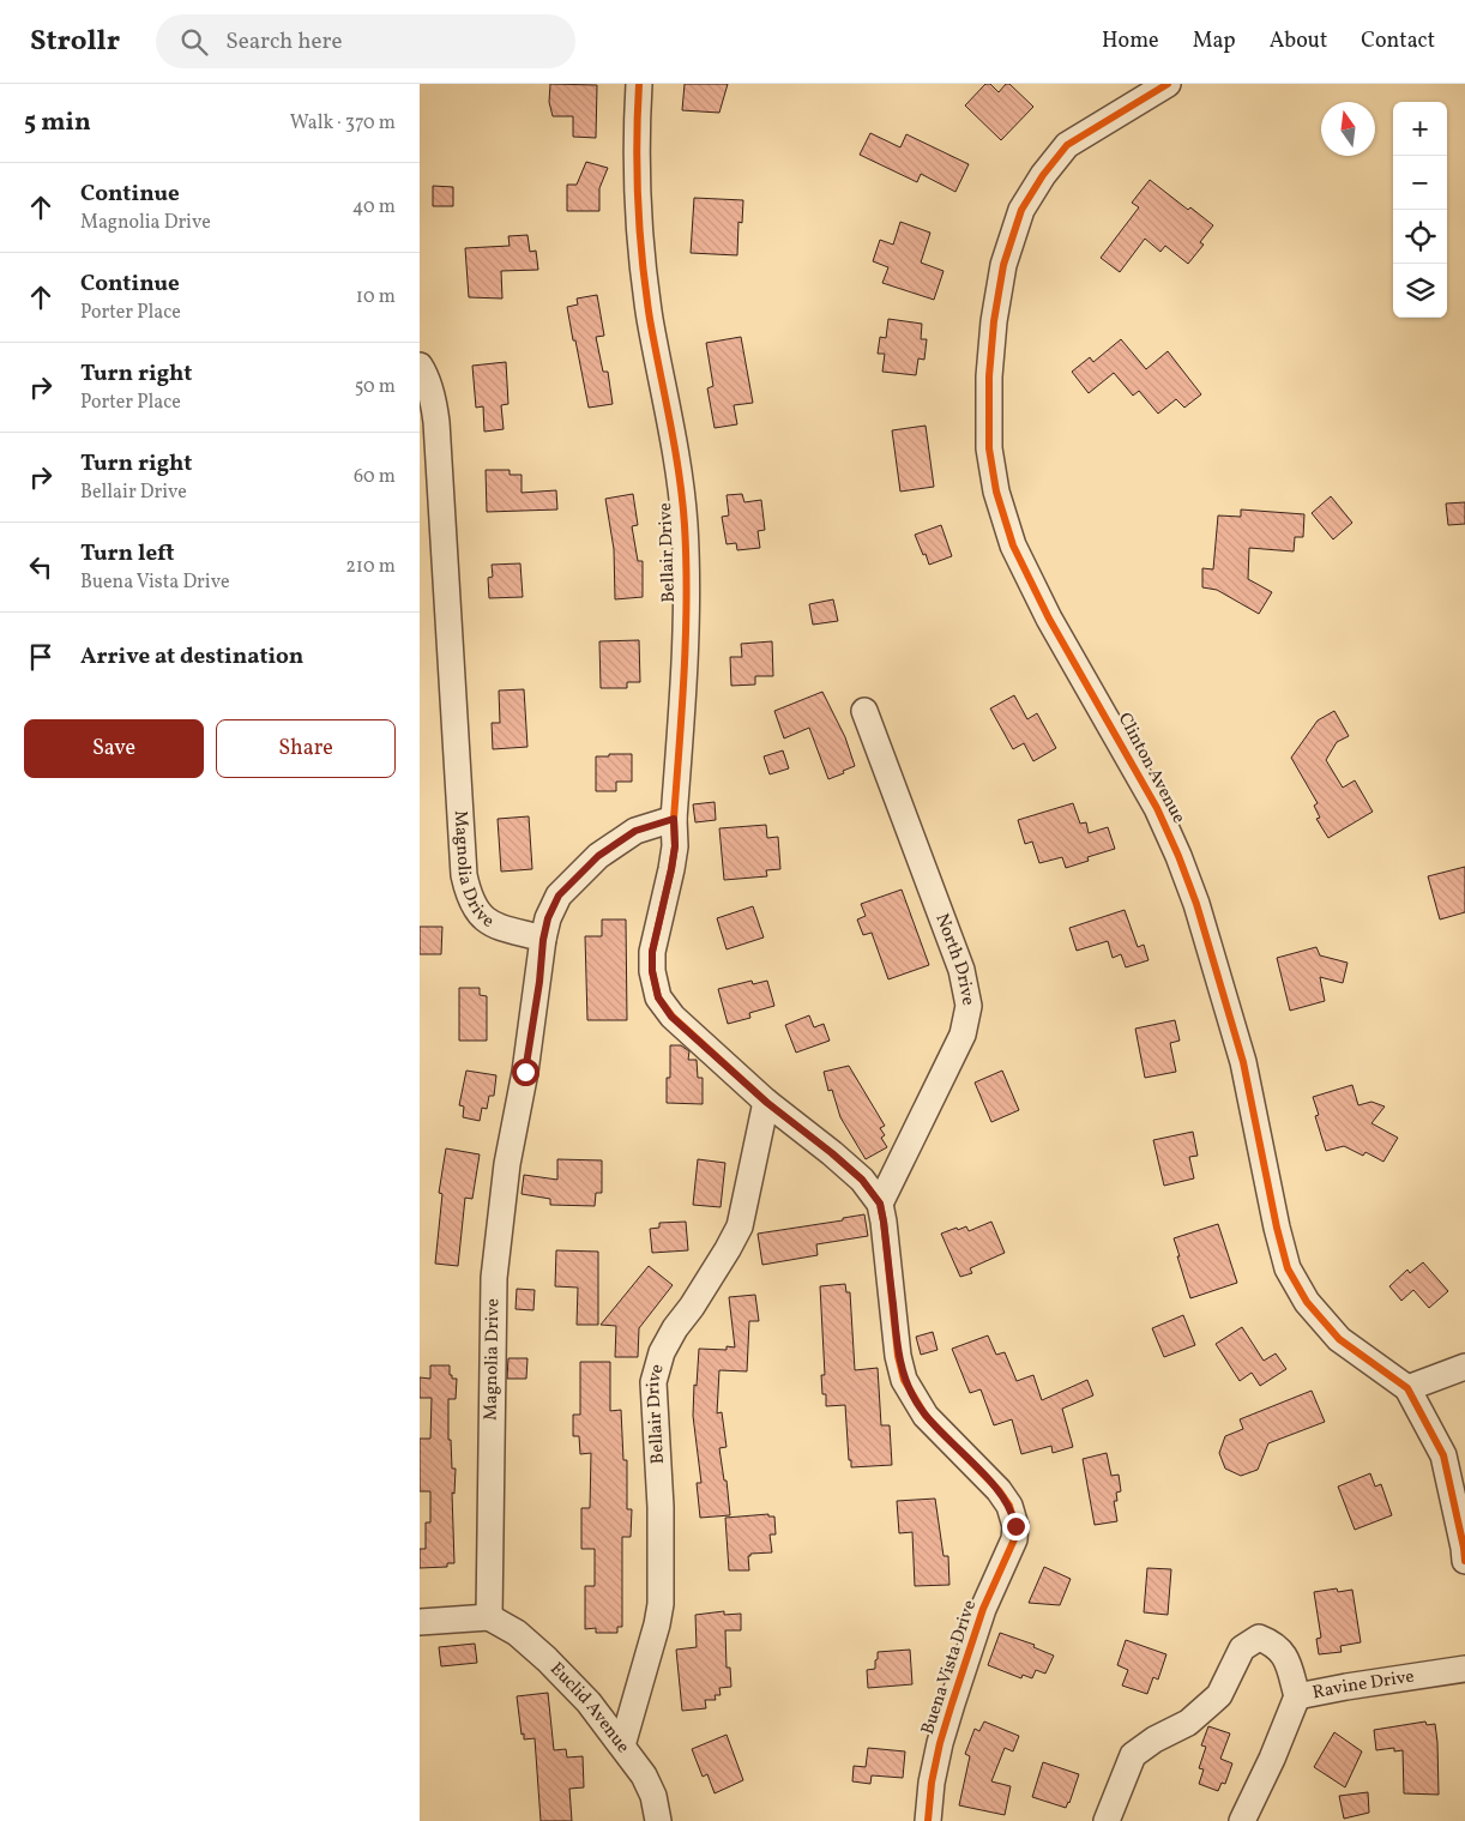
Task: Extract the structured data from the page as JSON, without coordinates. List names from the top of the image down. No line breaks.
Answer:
{"streets":{"street":["Bellair Drive","Clinton Avenue","Magnolia Drive","North Drive","Buena Vista Drive","Ravine Drive","Euclid Avenue"]},"crossings":[["Bellair Drive","Buena Vista Drive"],["Bellair Drive","Euclid Avenue"],["Magnolia Drive","Euclid Avenue"],["North Drive","Buena Vista Drive"]],"north":"top","page":{"header":"Strollr","search":"Search here","nav":["Home","Map","About","Contact"],"heading":["5 min","Walk · 370 m"],"map_buttons":["+","−"],"list":[["Continue","Magnolia Drive","40 m"],["Continue","Porter Place","10 m"],["Turn right","Porter Place","50 m"],["Turn right","Bellair Drive","60 m"],["Turn left","Buena Vista Drive","210 m"],"Arrive at destination"],"buttons":["Save","Share"]}}
